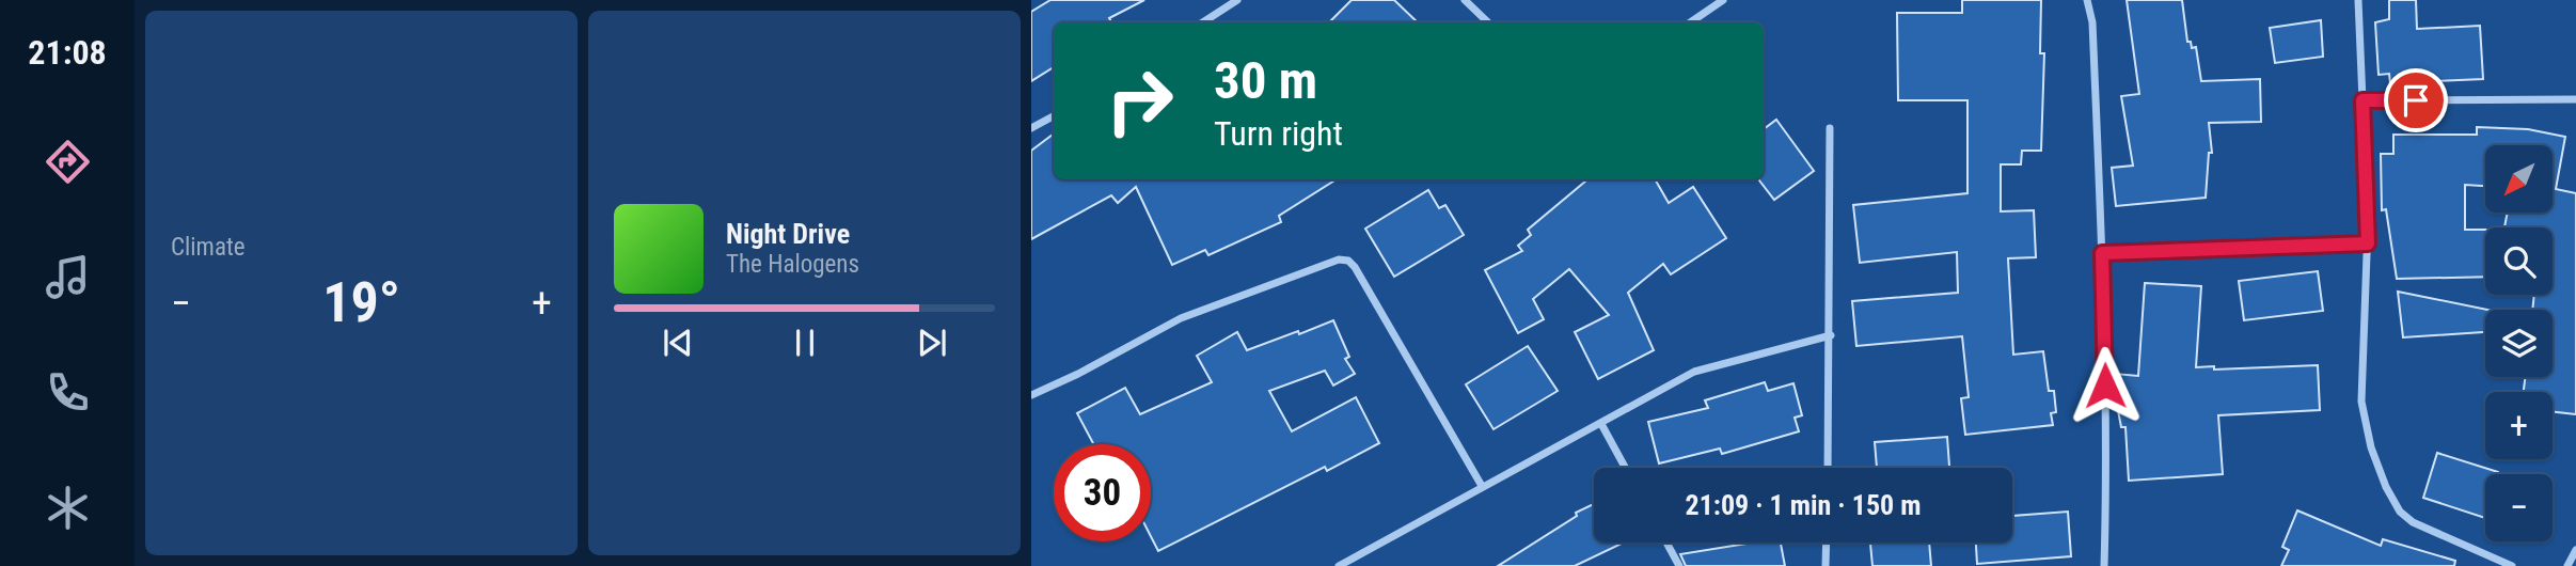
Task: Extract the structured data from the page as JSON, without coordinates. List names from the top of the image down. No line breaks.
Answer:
{"north":"bottom left","page":{"tabs":"21:08","tile":"Climate","turn":["30 m","Turn right"],"map_buttons":["+","−"],"song":["Night Drive","The Halogens"],"heat":["−","19°","+"],"limit":"30","trip":"21:09 · 1 min · 150 m"}}
